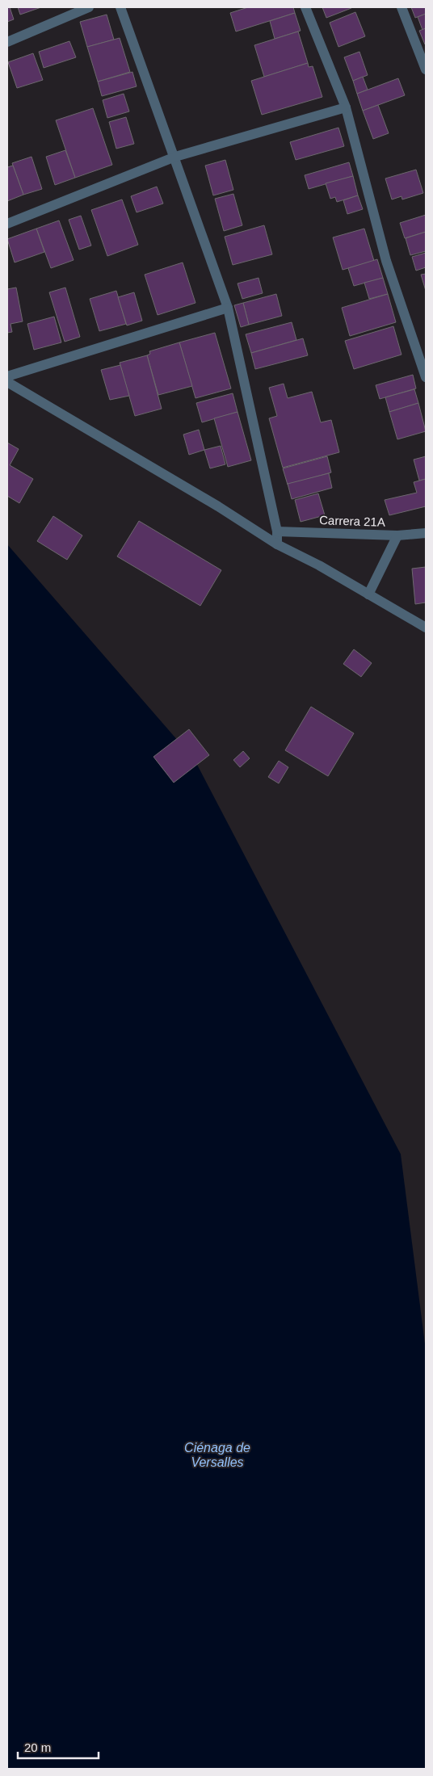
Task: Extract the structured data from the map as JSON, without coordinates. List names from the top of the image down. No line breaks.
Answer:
{"streets":{"street":["Carrera 21A"]},"water":["Ciénaga de Versalles"],"scale_bar":"20 m"}
